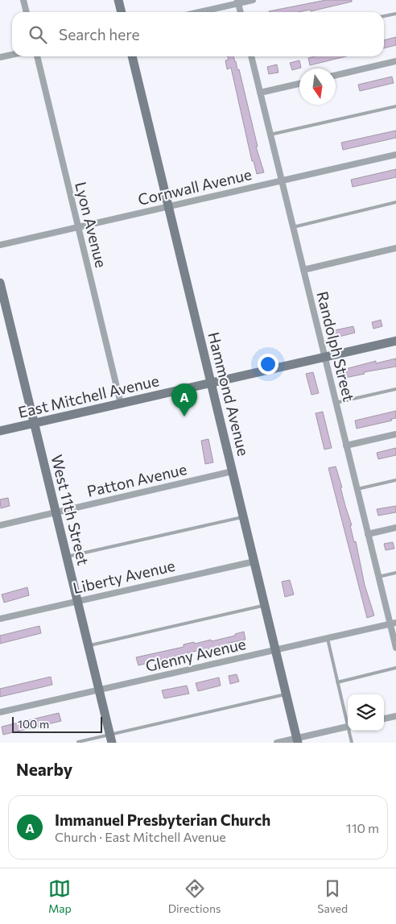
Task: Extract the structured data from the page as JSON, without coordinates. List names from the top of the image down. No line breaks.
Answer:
{"streets":{"street":["Cornwall Avenue","Lyon Avenue","Randolph Street","Hammond Avenue","East Mitchell Avenue","Patton Avenue","West 11th Street","Liberty Avenue","Glenny Avenue"]},"crossings":[["Cornwall Avenue","Lyon Avenue"],["Cornwall Avenue","Randolph Street"],["Cornwall Avenue","Hammond Avenue"],["Lyon Avenue","East Mitchell Avenue"],["Randolph Street","East Mitchell Avenue"],["Randolph Street","Glenny Avenue"],["Hammond Avenue","East Mitchell Avenue"],["Hammond Avenue","Patton Avenue"],["Hammond Avenue","Liberty Avenue"],["Hammond Avenue","Glenny Avenue"],["East Mitchell Avenue","West 11th Street"],["Patton Avenue","West 11th Street"],["West 11th Street","Liberty Avenue"],["West 11th Street","Glenny Avenue"]],"scale_bar":"100 m","north":"bottom","page":{"search":"Search here","pins":"A","scale":"100 m","heading":"Nearby","list":[{"mark":"A","name":"Immanuel Presbyterian Church","note":"Church · East Mitchell Avenue","value":"110 m"}],"nav":["Map","Directions","Saved"]}}
